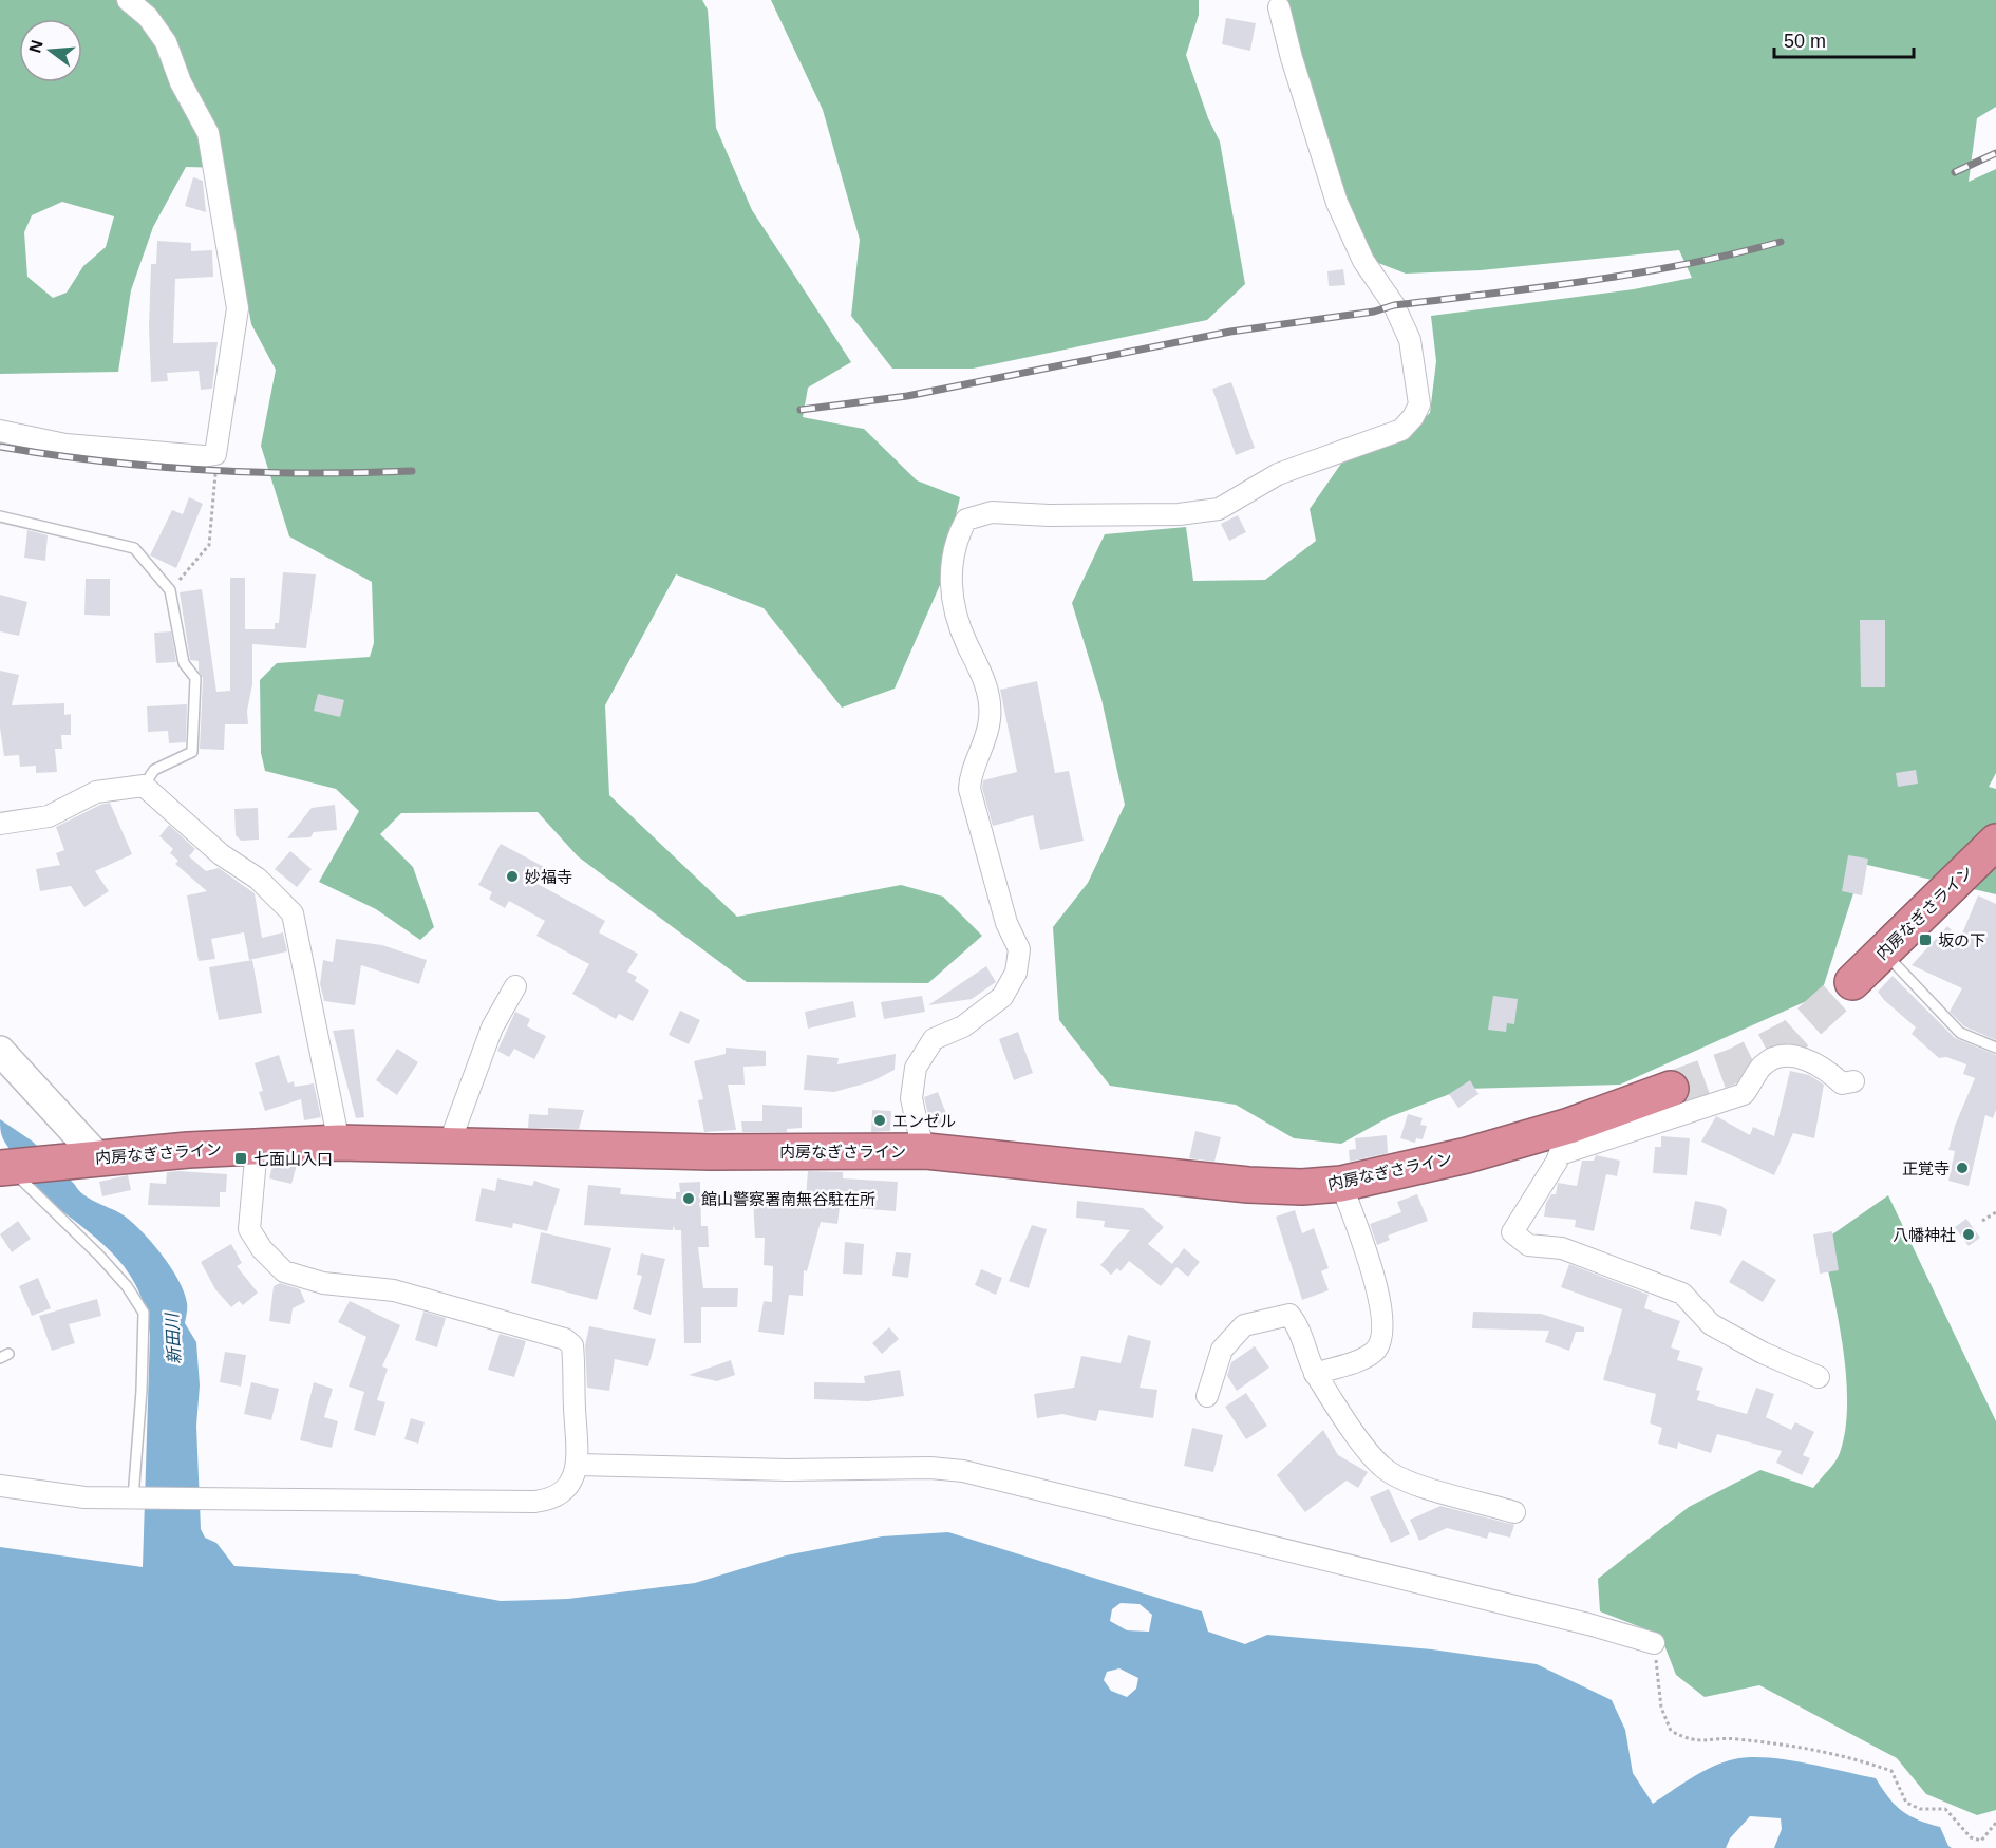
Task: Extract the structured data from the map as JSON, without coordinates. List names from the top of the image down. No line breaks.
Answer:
{"streets":{"highway":["内房なぎさライン"]},"water":["新田川"],"places":{"other":["妙福寺","エンゼル","正覚寺","館山警察署南無谷駐在所","八幡神社"],"transit":["坂の下","七面山入口"]},"scale_bar":"50 m","north":"left"}
